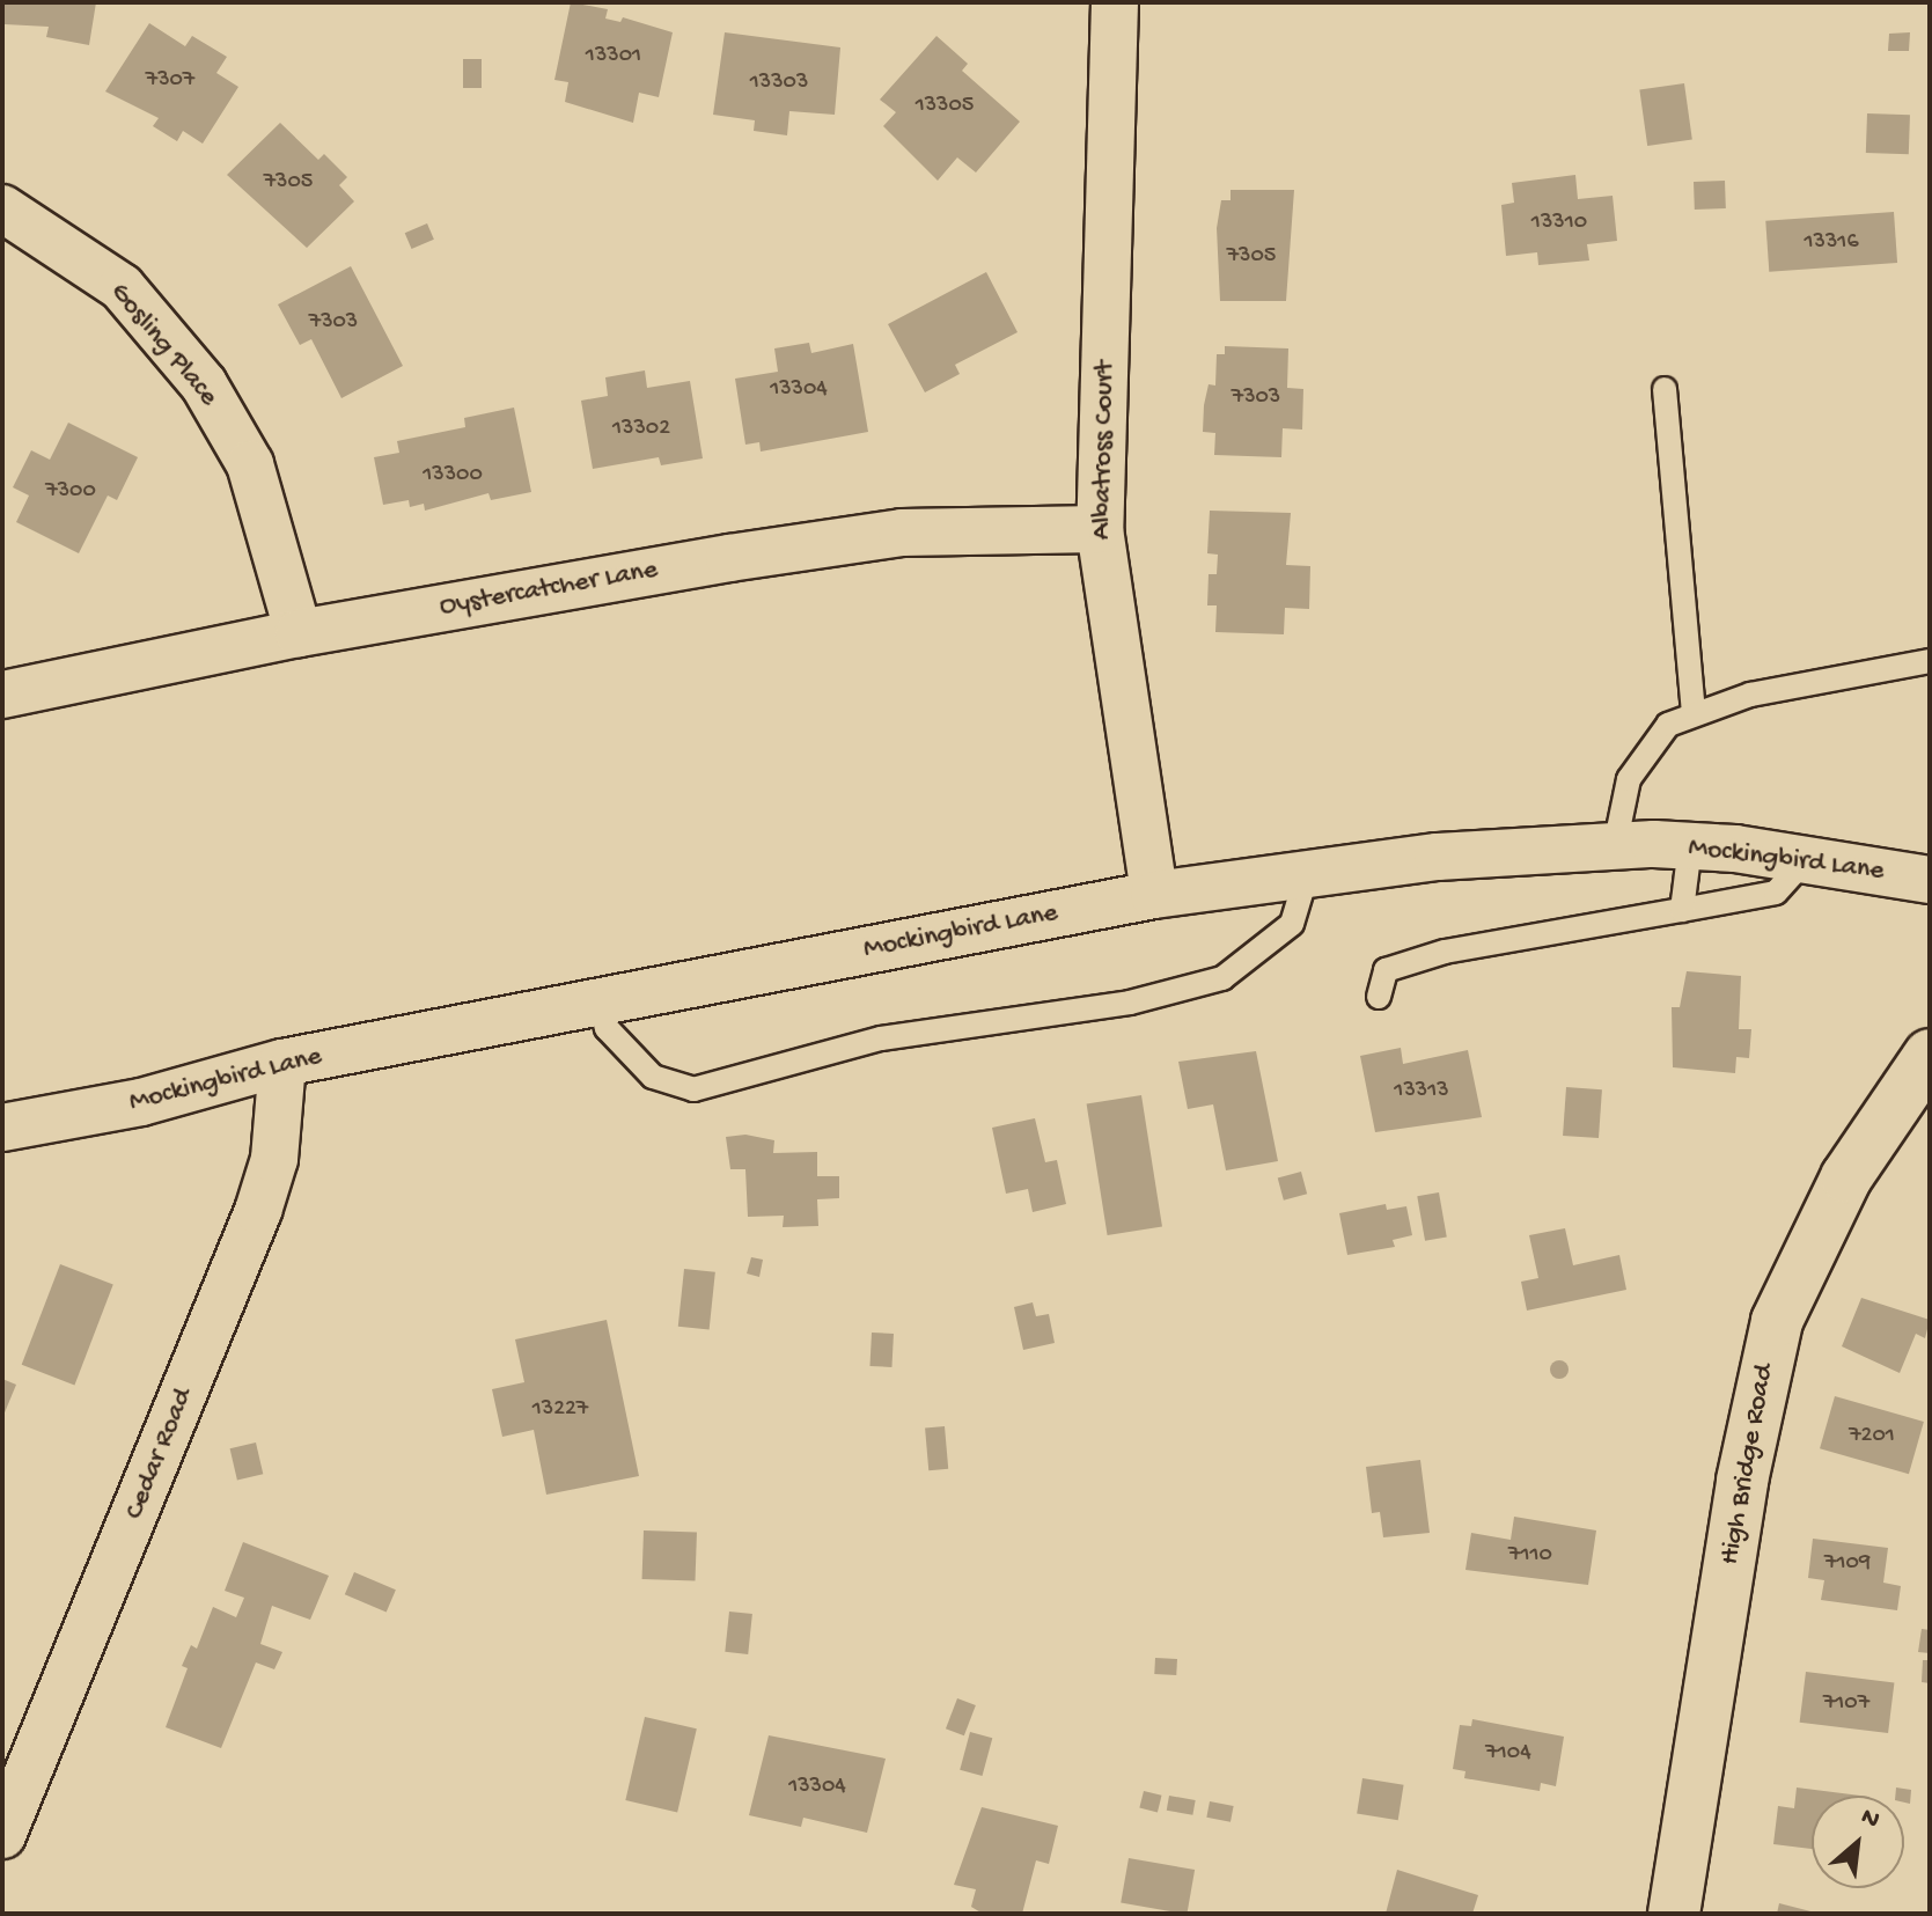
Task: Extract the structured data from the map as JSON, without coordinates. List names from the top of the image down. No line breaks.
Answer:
{"streets":{"street":["Gosling Place","Albatross Court","Oystercatcher Lane","Mockingbird Lane","Cedar Road","High Bridge Road"]},"crossings":[["Gosling Place","Oystercatcher Lane"],["Albatross Court","Oystercatcher Lane"],["Albatross Court","Mockingbird Lane"],["Mockingbird Lane","Cedar Road"]],"house_numbers":["13301","7307","13303","13305","7305","13310","13316","7305","7303","13304","7303","13302","13300","7300","13313","13227","7201","7110","7109","7107","7104","13304"],"north":"top right"}
